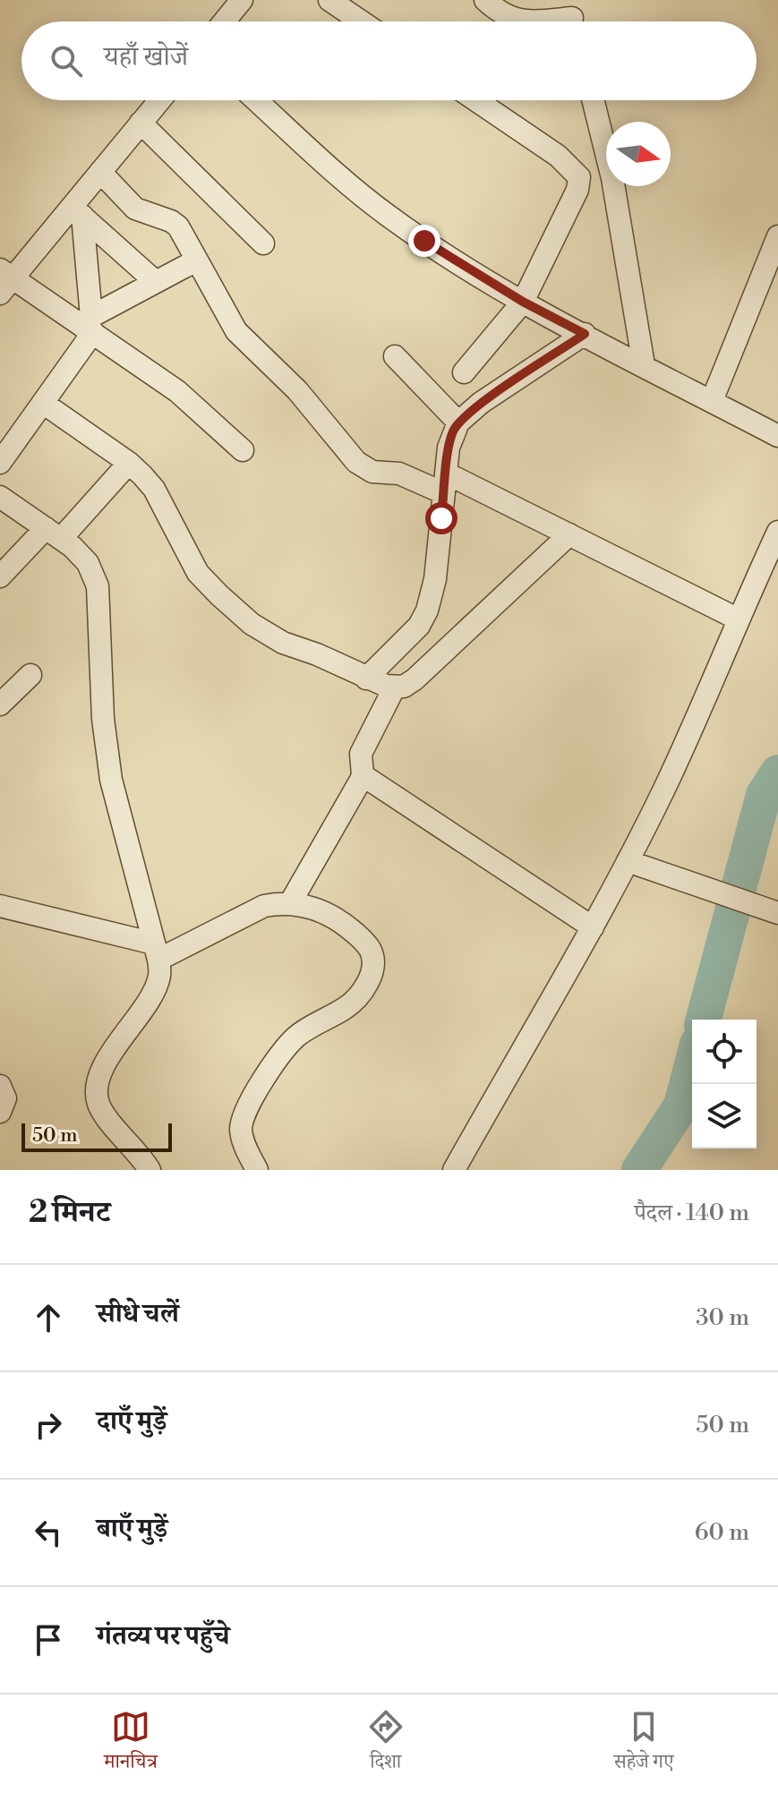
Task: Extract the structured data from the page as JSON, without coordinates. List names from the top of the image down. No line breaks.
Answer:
{"scale_bar":"50 m","north":"right","page":{"search":"यहाँ खोजें","scale":"50 m","heading":["2 मिनट","पैदल · 140 m"],"list":[["सीधे चलें","30 m"],["दाएँ मुड़ें","50 m"],["बाएँ मुड़ें","60 m"],"गंतव्य पर पहुँचे"],"nav":["मानचित्र","दिशा","सहेजे गए"]}}
